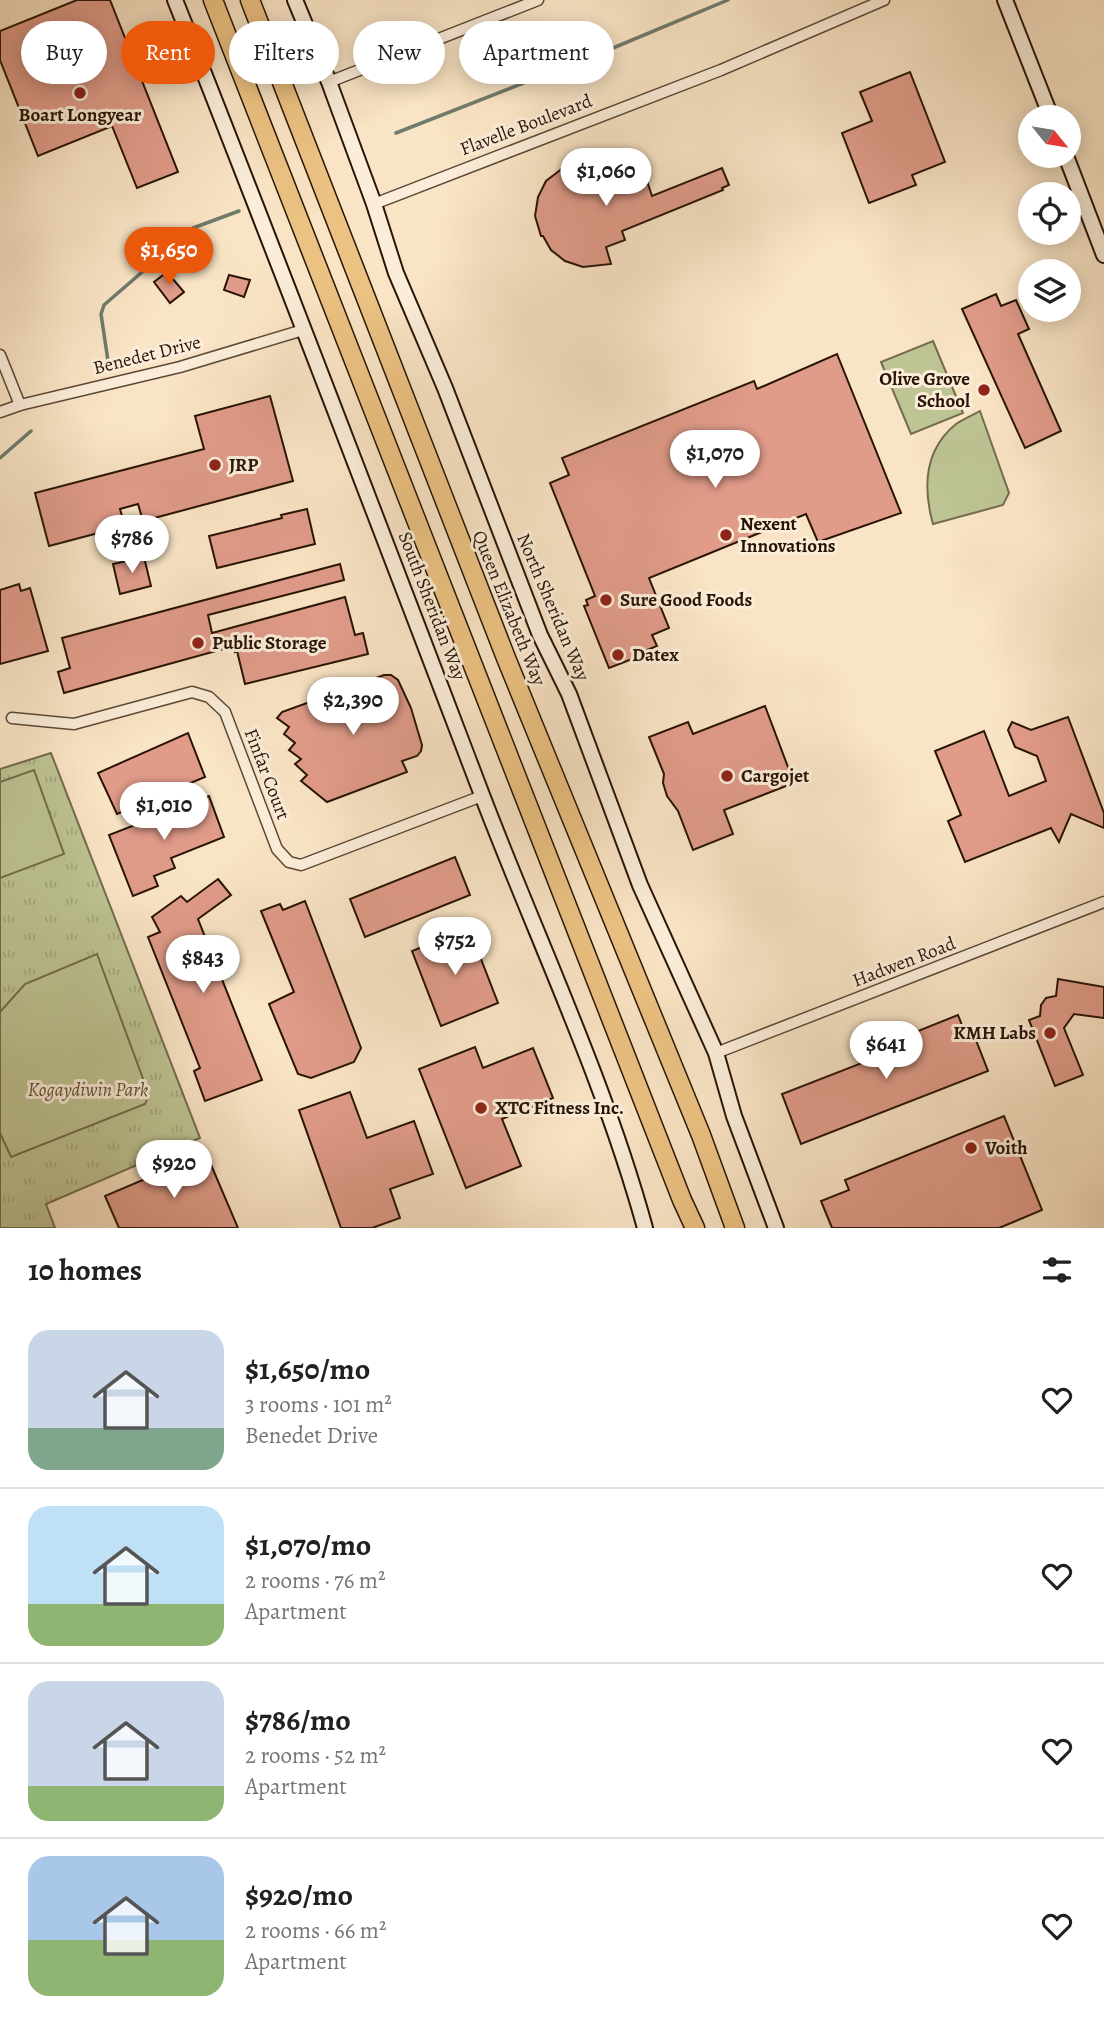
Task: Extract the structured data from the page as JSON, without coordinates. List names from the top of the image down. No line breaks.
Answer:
{"streets":{"highway":["Queen Elizabeth Way"],"street":["Flavelle Boulevard","Benedet Drive","South Sheridan Way","North Sheridan Way","Finfar Court","Hadwen Road"]},"crossings":[["Flavelle Boulevard","North Sheridan Way"],["Benedet Drive","South Sheridan Way"],["South Sheridan Way","Finfar Court"],["North Sheridan Way","Hadwen Road"]],"parks":["Kogaydiwin Park"],"places":["Boart Longyear","Olive Grove School","JRP","Nexent Innovations","Sure Good Foods","Public Storage","Datex","Cargojet","KMH Labs","XTC Fitness Inc.","Voith"],"north":"bottom right","page":{"chip":["Buy","Rent","Filters","New","Apartment"],"price":["$1,060","$1,650","$1,070","$786","$2,390","$1,010","$752","$843","$641","$920"],"heading":"10 homes","list":[{"name":"$1,650/mo","note":"3 rooms · 101 m² · Benedet Drive"},{"name":"$1,070/mo","note":"2 rooms · 76 m² · Apartment"},{"name":"$786/mo","note":"2 rooms · 52 m² · Apartment"},{"name":"$920/mo","note":"2 rooms · 66 m² · Apartment"}]}}
